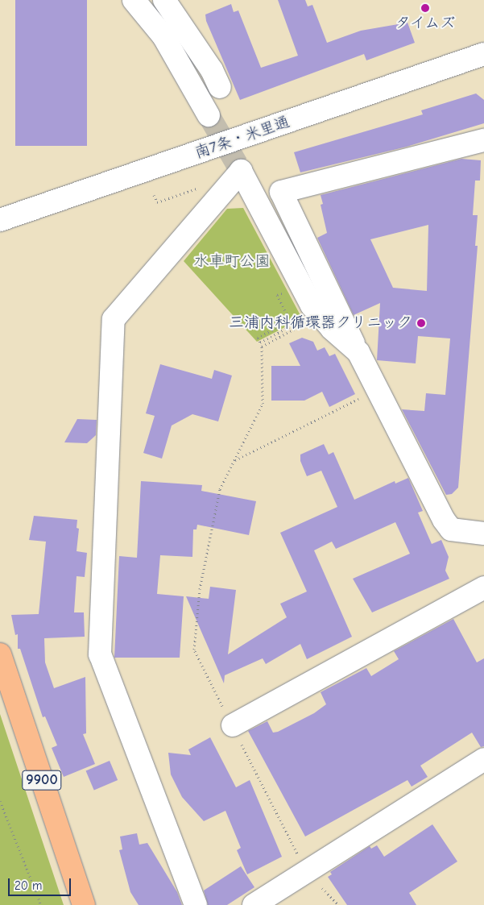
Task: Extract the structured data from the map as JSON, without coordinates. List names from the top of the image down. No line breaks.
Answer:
{"streets":{"main road":["9900"],"street":["南7条・米里通"]},"parks":["水車町公園"],"places":["タイムズ","三浦内科循環器クリニック"],"scale_bar":"20 m"}
